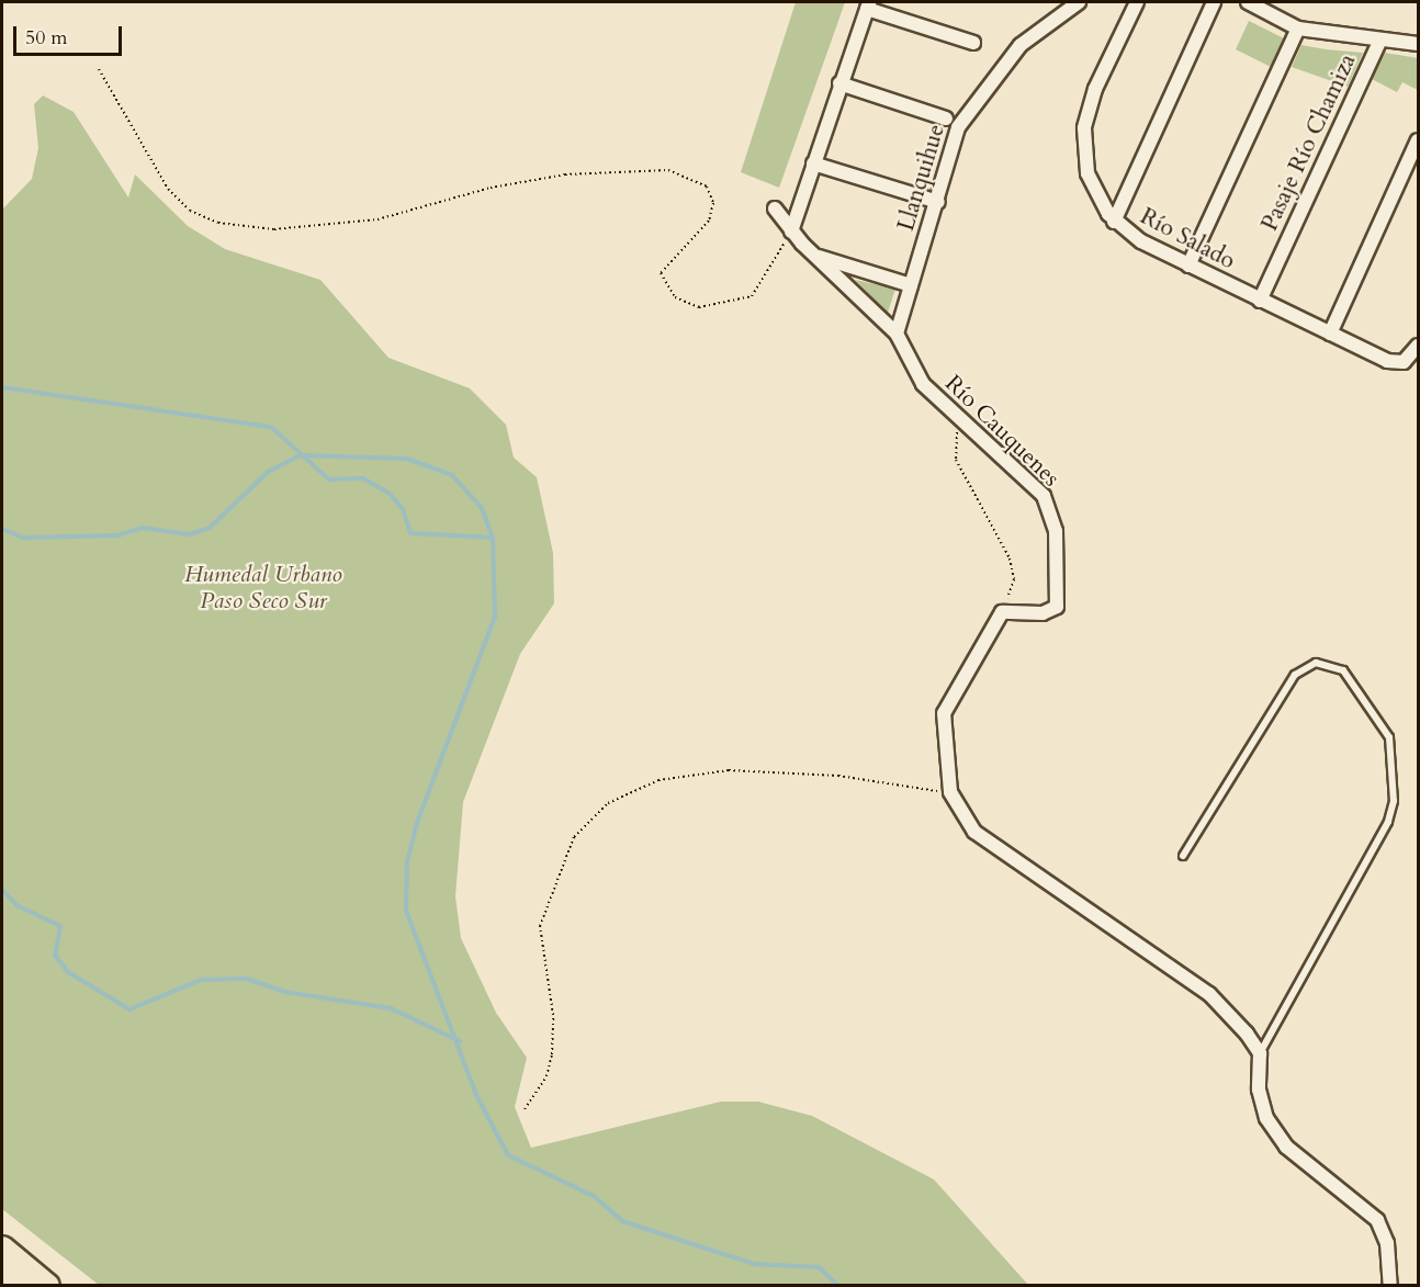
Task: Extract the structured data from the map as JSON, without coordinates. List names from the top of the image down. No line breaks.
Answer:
{"streets":{"street":["Pasaje Río Chamiza","Llanquihue","Río Salado","Río Cauquenes"]},"crossings":[["Pasaje Río Chamiza","Río Salado"],["Llanquihue","Río Cauquenes"]],"parks":["Humedal Urbano Paso Seco Sur"],"scale_bar":"50 m"}
